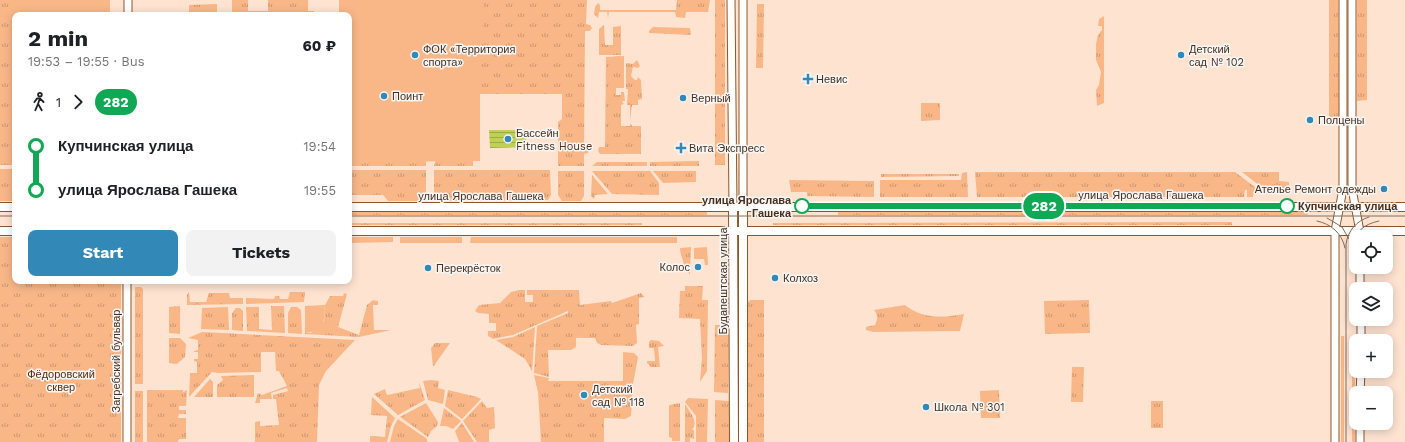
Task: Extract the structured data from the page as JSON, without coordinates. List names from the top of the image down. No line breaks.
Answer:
{"streets":{"street":["улица Ярослава Гашека","Будапештская улица","Загребский бульвар"]},"crossings":[["улица Ярослава Гашека","Будапештская улица"]],"parks":["Фёдоровский сквер"],"places":{"other":["ФОК «Территория спорта»","Детский сад № 102","Поинт","Верный","Полцены","Бассейн Fitness House","Ателье Ремонт одежды","улица Ярослава Гашека","Купчинская улица","Колос","Перекрёсток","Колхоз","Детский сад № 118","Школа № 301"],"health":["Невис","Вита Экспресс"]},"lines":["bus line 282"],"page":{"on_map":"282","heading":["2 min","19:53 – 19:55 · Bus","60 ₽"],"legs":["1","282"],"list":[{"name":"Купчинская улица","value":"19:54"},{"name":"улица Ярослава Гашека","value":"19:55"}],"buttons":["Start","Tickets"],"map_buttons":["+","−"]}}
